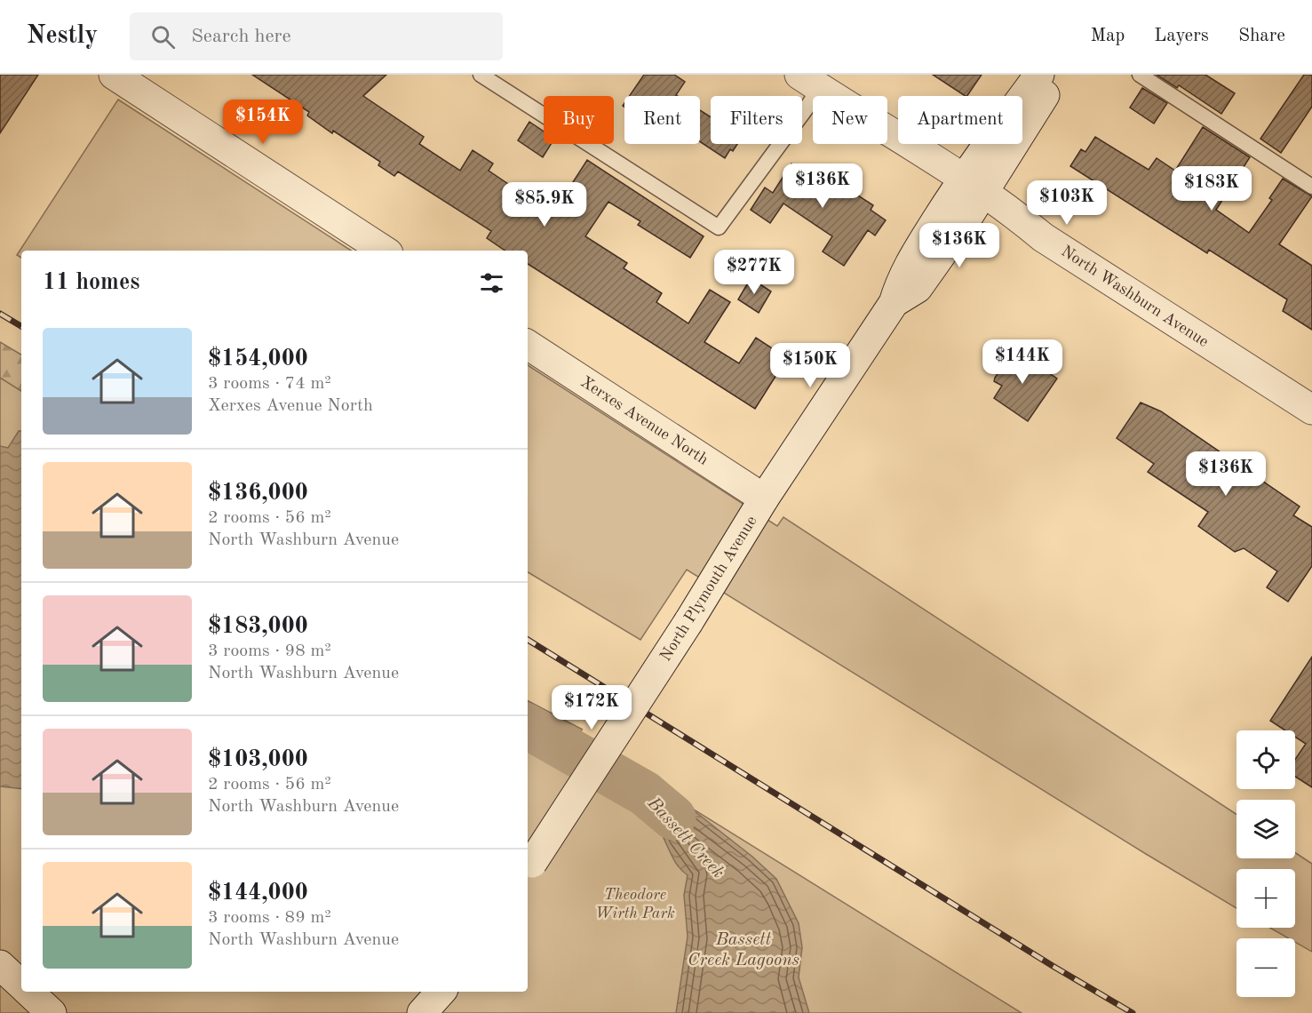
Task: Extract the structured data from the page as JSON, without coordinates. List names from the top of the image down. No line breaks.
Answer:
{"streets":{"street":["North Washburn Avenue","Xerxes Avenue North","North Plymouth Avenue"]},"crossings":[["North Washburn Avenue","North Plymouth Avenue"],["Xerxes Avenue North","North Plymouth Avenue"]],"water":["Bassett Creek","Bassett Creek Lagoons"],"parks":["Theodore Wirth Park"],"page":{"header":"Nestly","search":"Search here","nav":["Map","Layers","Share"],"chip":["Buy","Rent","Filters","New","Apartment"],"price":["$154K","$136K","$183K","$103K","$85.9K","$136K","$277K","$144K","$150K","$136K","$172K"],"heading":"11 homes","list":[{"name":"$154,000","note":"3 rooms · 74 m² · Xerxes Avenue North"},{"name":"$136,000","note":"2 rooms · 56 m² · North Washburn Avenue"},{"name":"$183,000","note":"3 rooms · 98 m² · North Washburn Avenue"},{"name":"$103,000","note":"2 rooms · 56 m² · North Washburn Avenue"},{"name":"$144,000","note":"3 rooms · 89 m² · North Washburn Avenue"}],"map_buttons":["+","−"]}}
